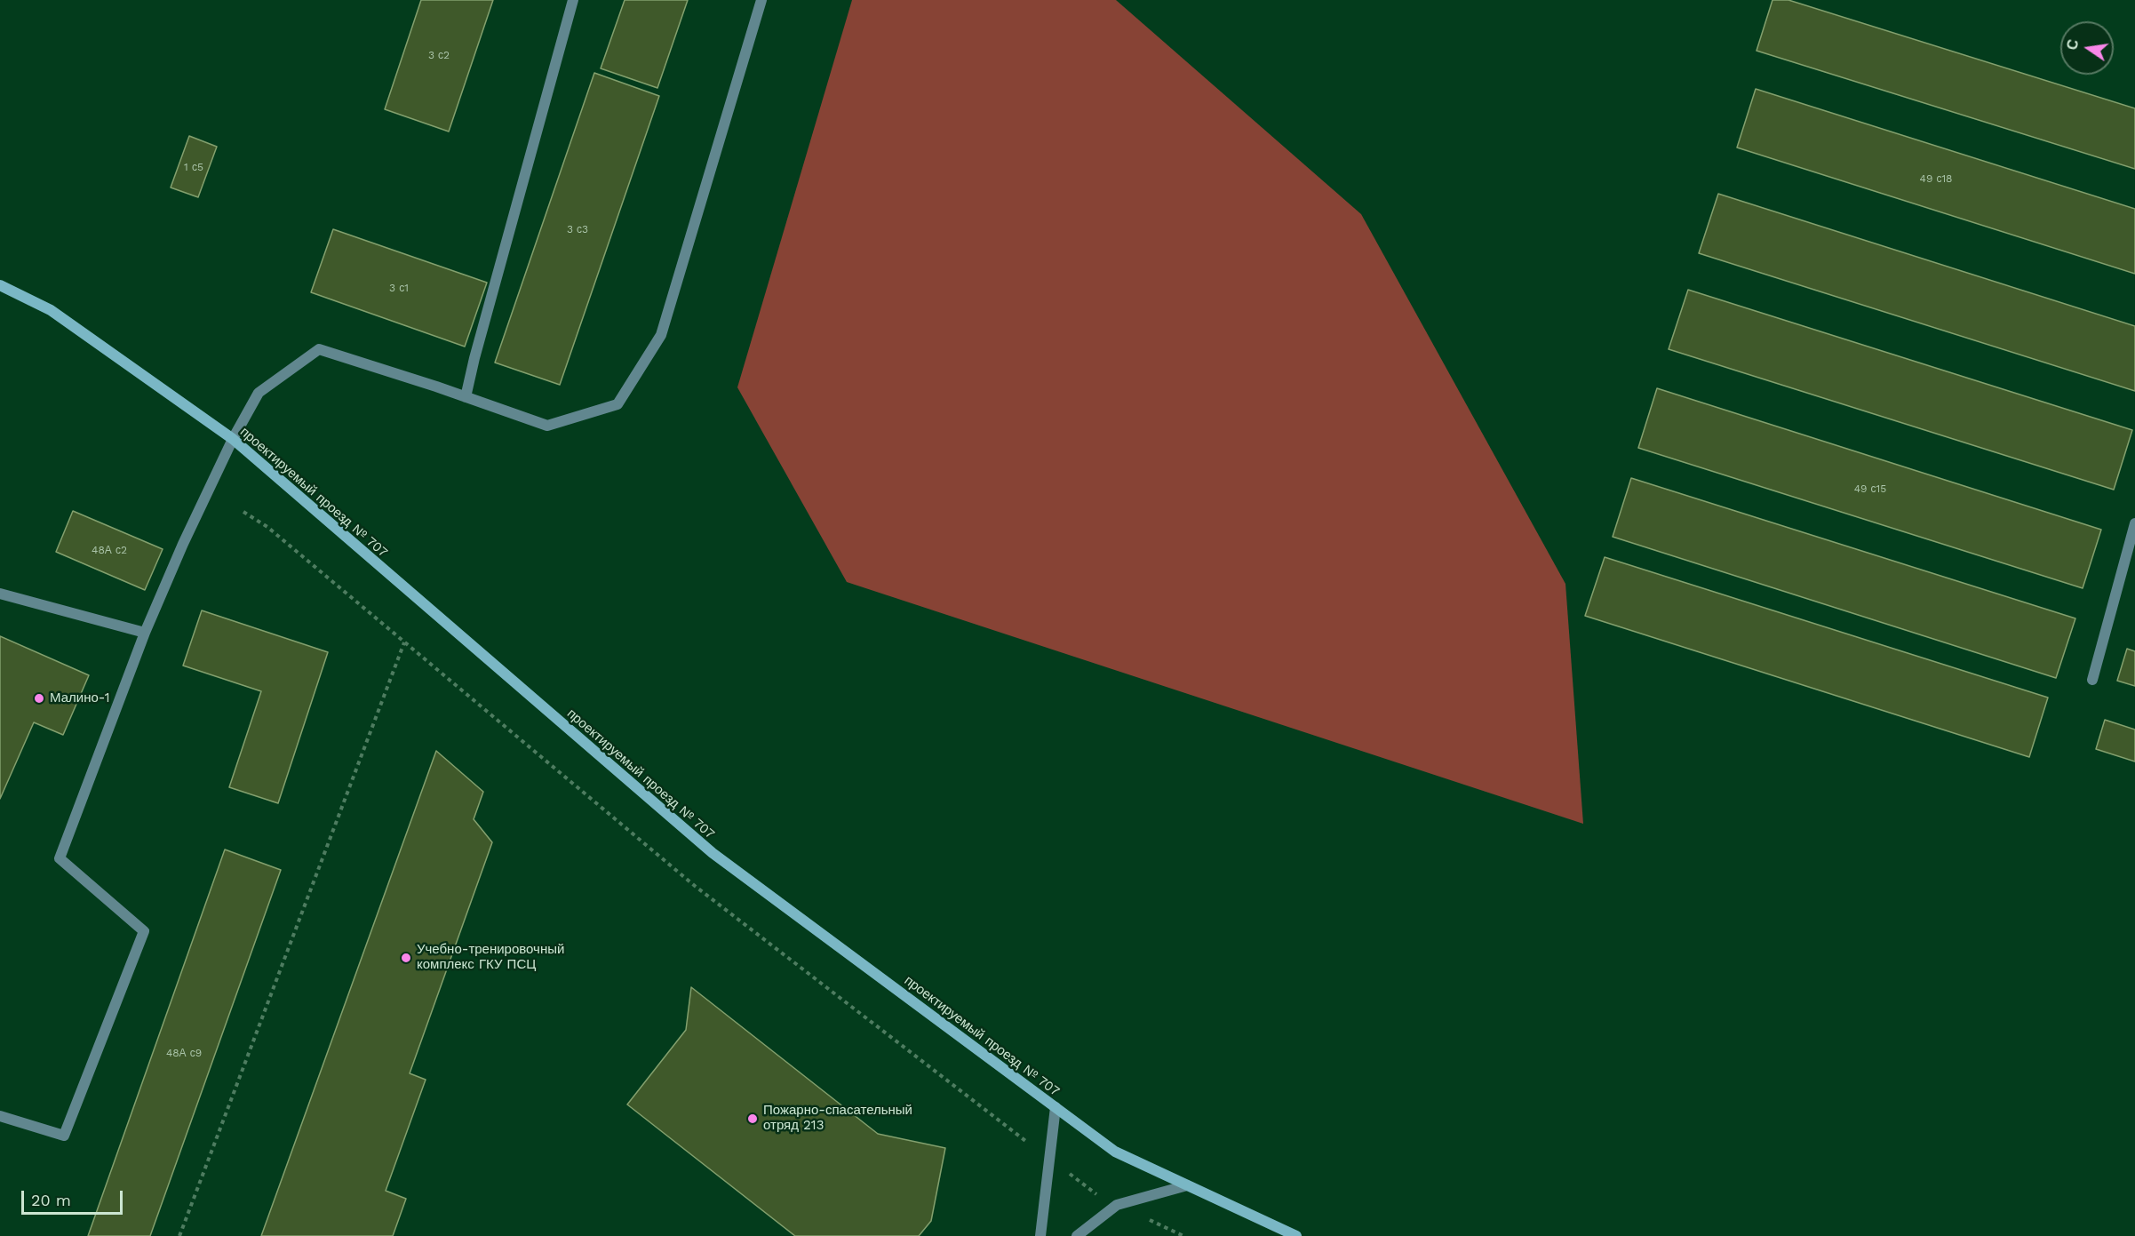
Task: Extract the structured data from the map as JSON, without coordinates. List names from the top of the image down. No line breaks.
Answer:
{"streets":{"street":["проектируемый проезд № 707"]},"places":["Малино-1","Учебно-тренировочный комплекс ГКУ ПСЦ","Пожарно-спасательный отряд 213"],"house_numbers":["3 с2","1 с5","49 с18","3 с3","3 с1","49 с15","48А с2","48А с9"],"scale_bar":"20 m","north":"left"}
